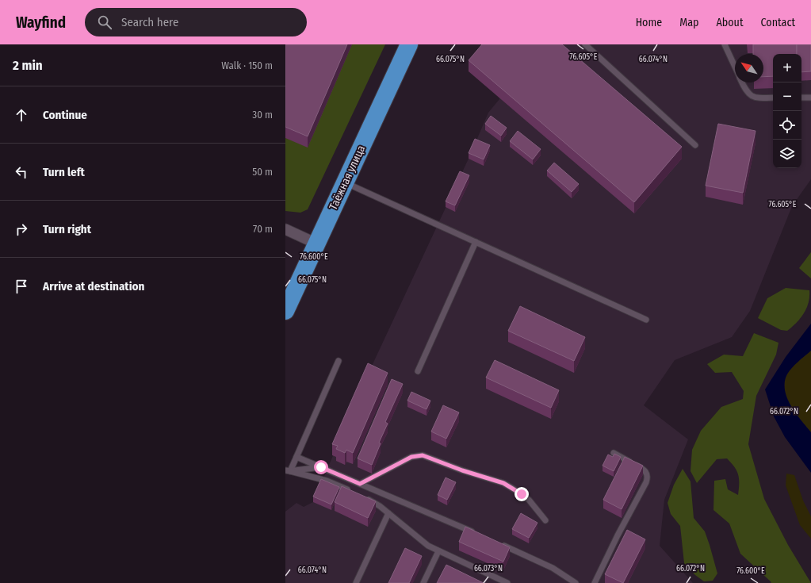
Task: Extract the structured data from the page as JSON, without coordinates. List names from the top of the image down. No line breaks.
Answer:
{"streets":{"highway":["Таёжная улица"]},"north":"top left","page":{"header":"Wayfind","search":"Search here","nav":["Home","Map","About","Contact"],"heading":["2 min","Walk · 150 m"],"map_buttons":["+","−"],"list":[["Continue","30 m"],["Turn left","50 m"],["Turn right","70 m"],"Arrive at destination"]},"coordinates":["76.605°E","66.075°N","66.074°N","76.600°E","66.072°N","66.073°N"]}
